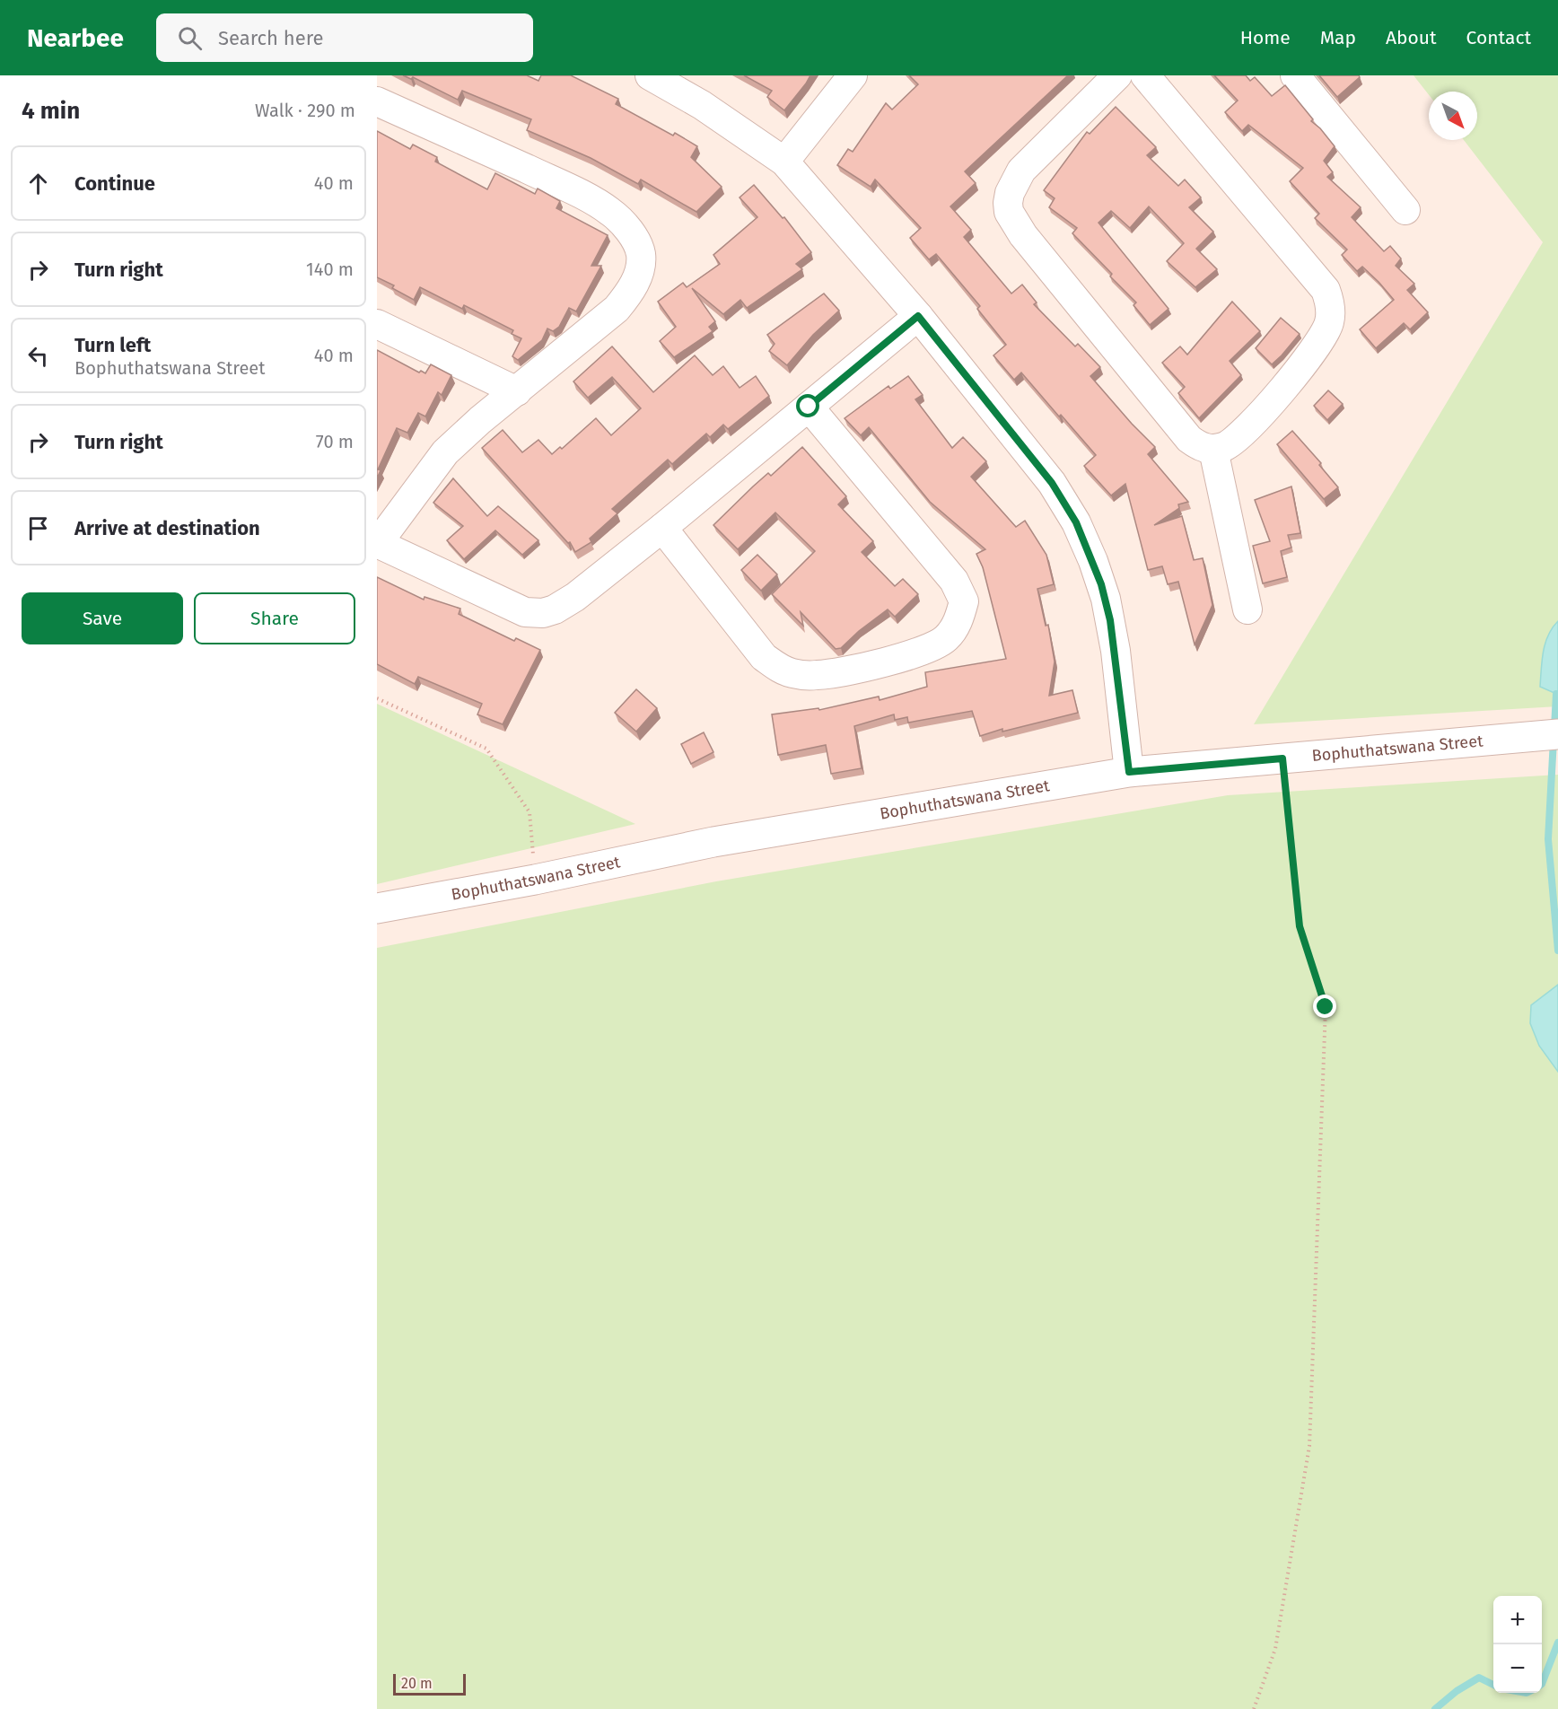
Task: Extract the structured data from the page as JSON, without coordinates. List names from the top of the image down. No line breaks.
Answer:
{"streets":{"street":["Bophuthatswana Street"]},"scale_bar":"20 m","north":"bottom right","page":{"header":"Nearbee","search":"Search here","nav":["Home","Map","About","Contact"],"heading":["4 min","Walk · 290 m"],"list":[["Continue","40 m"],["Turn right","140 m"],["Turn left","Bophuthatswana Street","40 m"],["Turn right","70 m"],"Arrive at destination"],"buttons":["Save","Share"],"map_buttons":["+","−"],"scale":"20 m"}}
